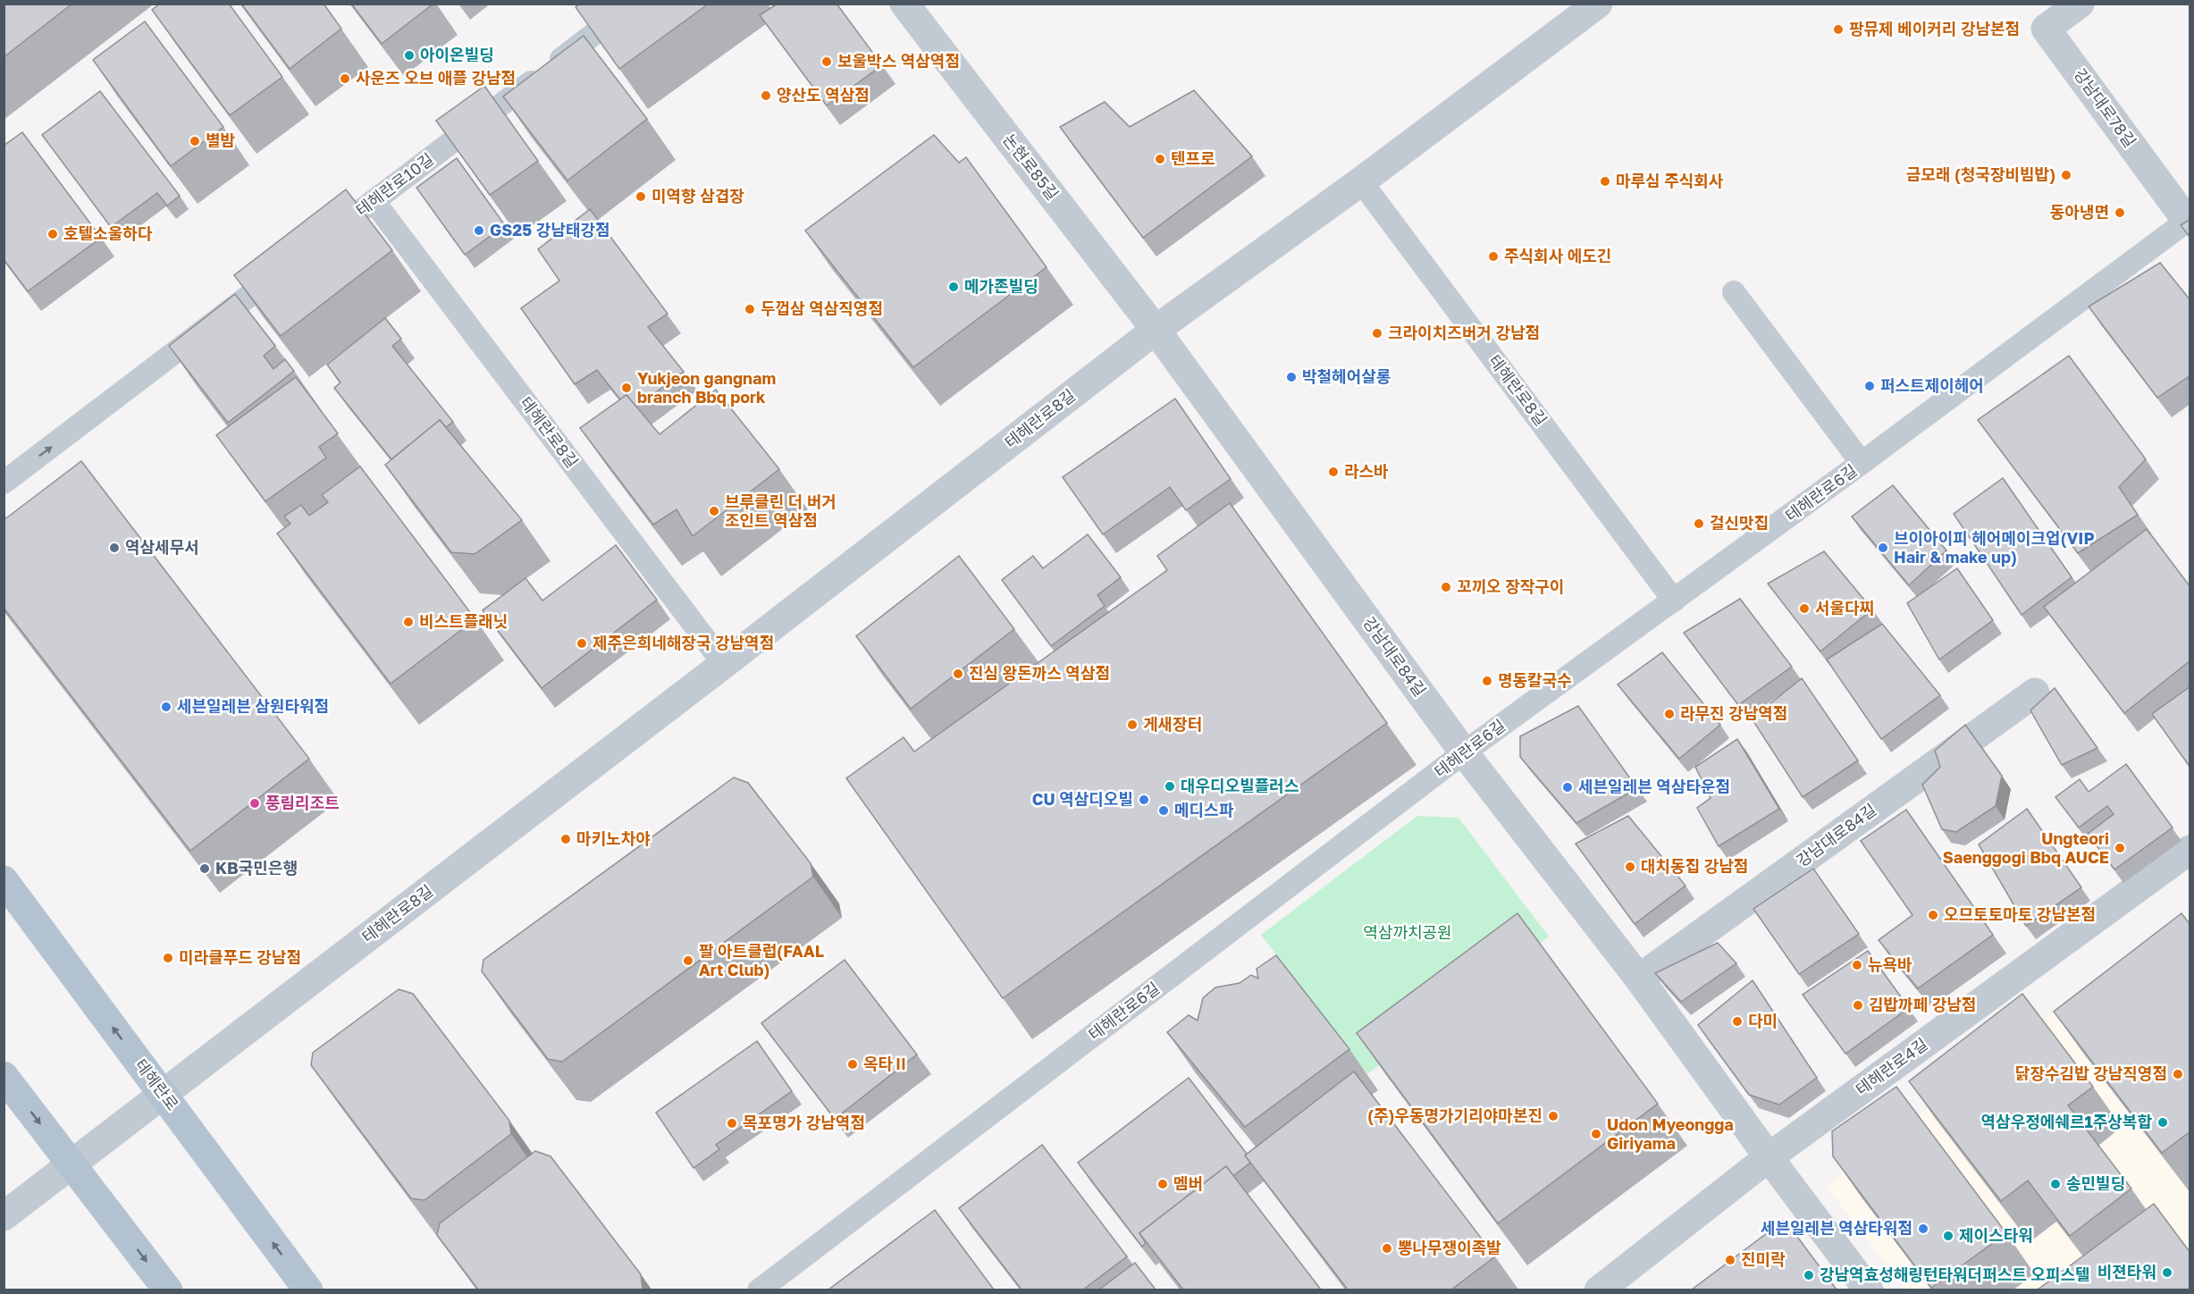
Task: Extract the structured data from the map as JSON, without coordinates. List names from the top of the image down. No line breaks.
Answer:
{"streets":{"main road":["테헤란로"],"street":["강남대로78길","논현로85길","테헤란로8길","강남대로84길","테헤란로4길"],"lane":["테헤란로10길","테헤란로6길"]},"crossings":[["강남대로78길","테헤란로6길"],["논현로85길","테헤란로8길"],["논현로85길","강남대로84길"],["테헤란로10길","테헤란로8길"],["테헤란로8길","테헤란로6길"],["테헤란로8길","강남대로84길"],["테헤란로8길","테헤란로"],["테헤란로6길","강남대로84길"],["강남대로84길","테헤란로4길"]],"parks":["역삼까치공원"],"places":["팡뮤제 베이커리 강남본점","아이온빌딩","보울박스 역삼역점","사운즈 오브 애플 강남점","양산도 역삼점","별밤","텐프로","금모래 (청국장비빔밥)","마루심 주식회사","미역향 삼겹장","동아냉면","GS25 강남태강점","호텔소울하다","주식회사 에도긴","메가존빌딩","두껍삼 역삼직영점","크라이치즈버거 강남점","박철헤어살롱","퍼스트제이헤어","Yukjeon gangnam branch Bbq pork","라스바","브루클린 더 버거 조인트 역삼점","걸신맛집","역삼세무서","브이아이피 헤어메이크업(VIP Hair & make up)","꼬끼오 장작구이","서울다찌","비스트플래닛","제주은희네해장국 강남역점","진심 왕돈까스 역삼점","명동칼국수","세븐일레븐 삼원타워점","라무진 강남역점","게새장터","대우디오빌플러스","세븐일레븐 역삼타운점","CU 역삼디오빌","풍림리조트","메디스파","마키노차야","Ungteori Saenggogi Bbq AUCE","대치동집 강남점","KB국민은행","오므토토마토 강남본점","미라클푸드 강남점","팔 아트클럽(FAAL Art Club)","뉴욕바","김밥까페 강남점","다미","옥타Ⅱ","닭장수김밥 강남직영점","(주)우동명가기리야마본진","역삼우정에쉐르1주상복합","목포명가 강남역점","Udon Myeongga Giriyama","멤버","송민빌딩","세븐일레븐 역삼타워점","제이스타워","뽕나무쟁이족발","진미락","비젼타워","강남역효성해링턴타워더퍼스트 오피스텔"]}
